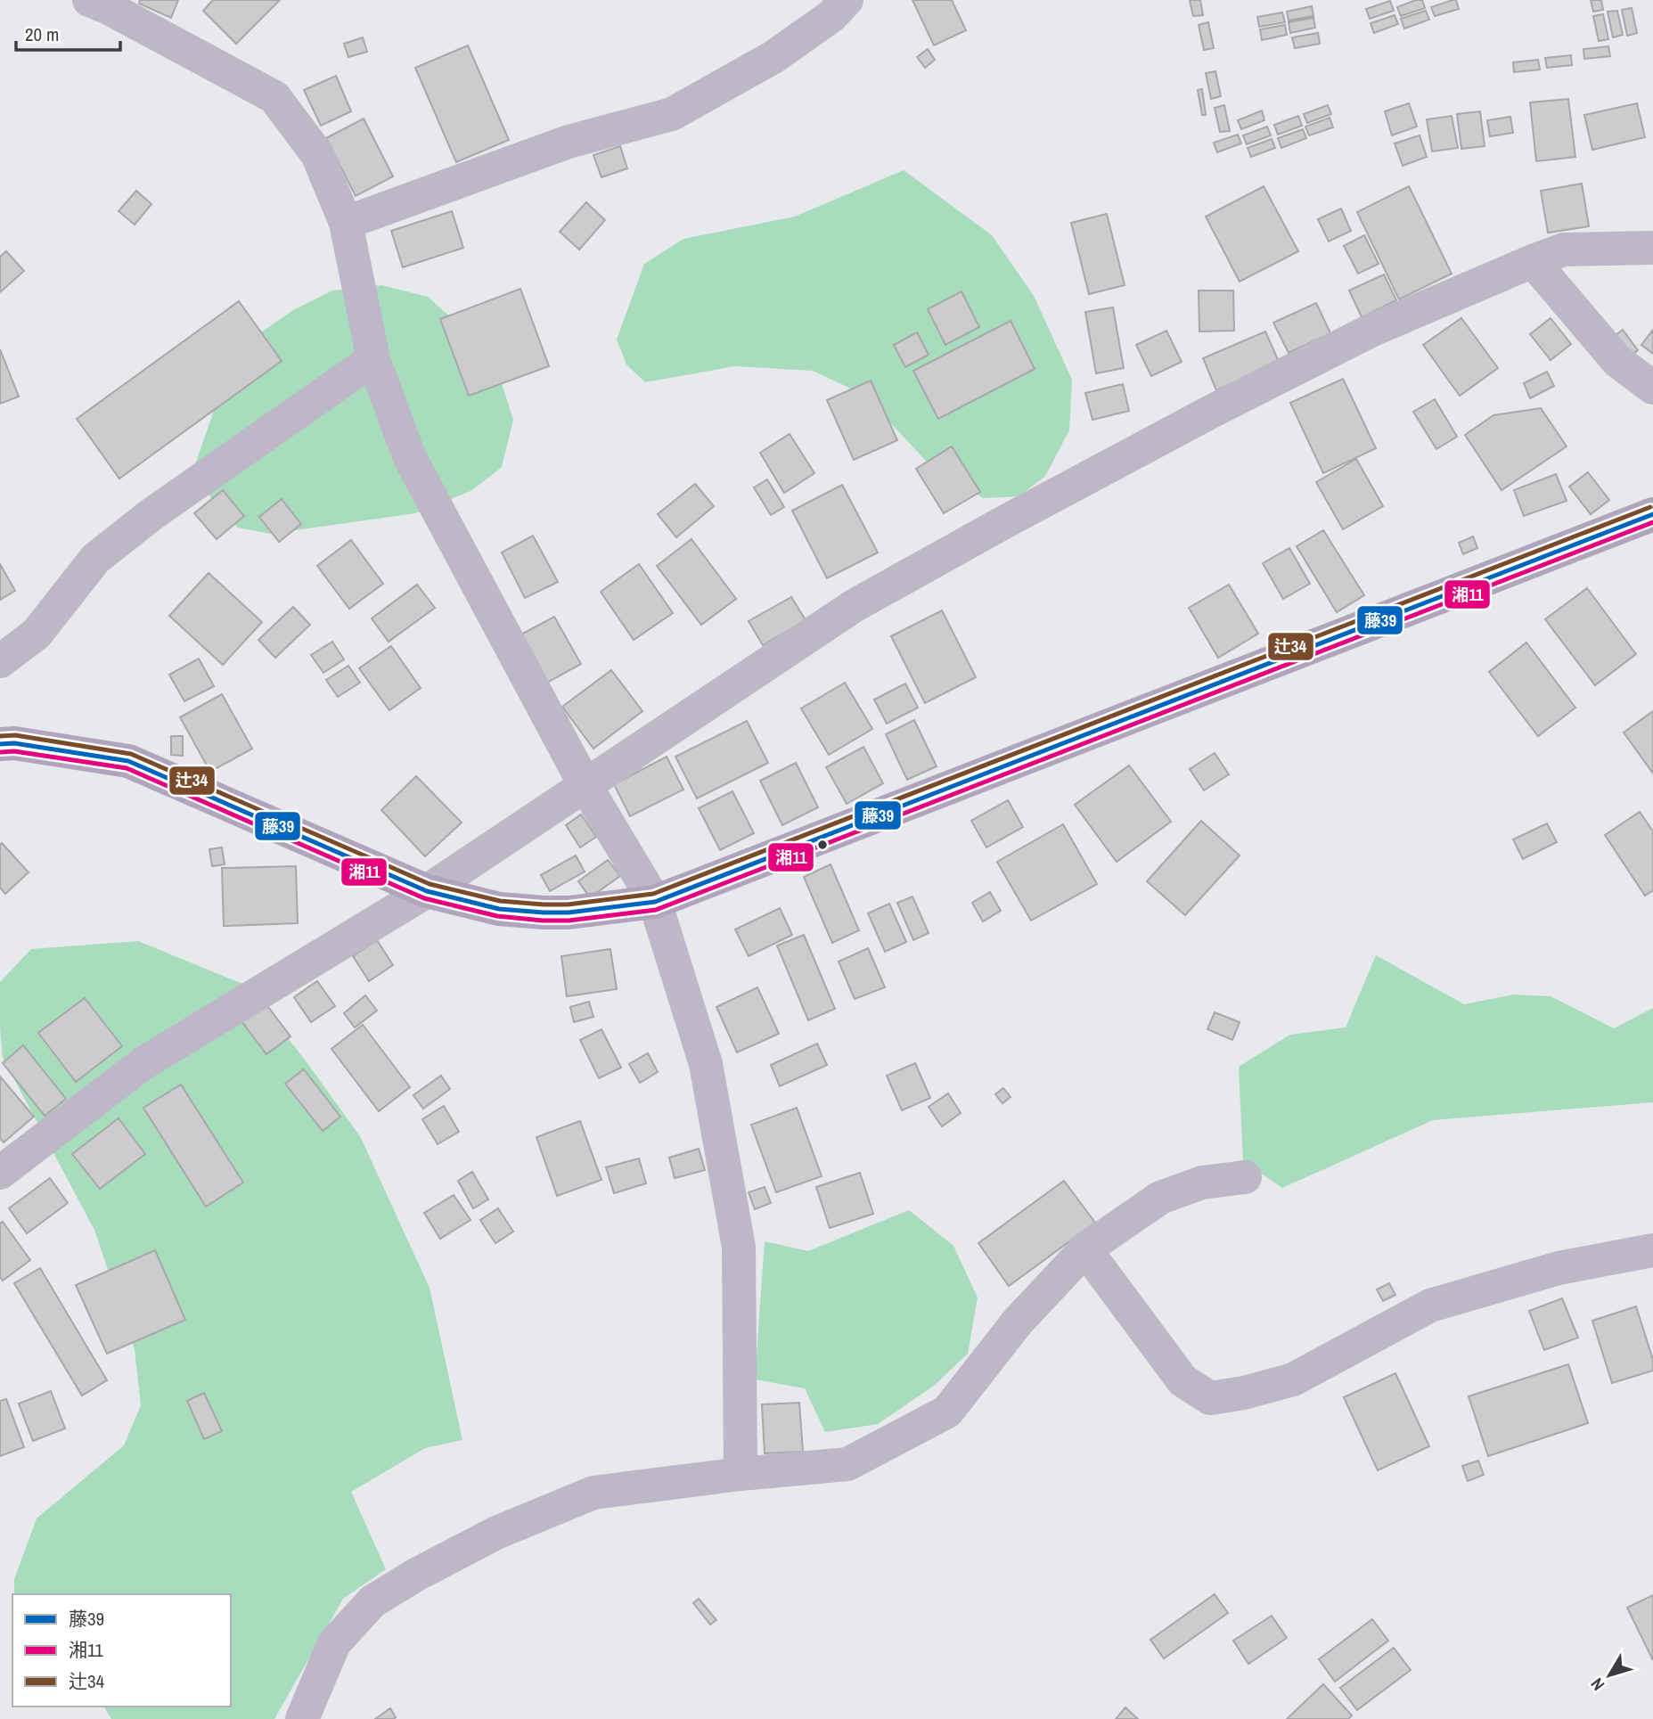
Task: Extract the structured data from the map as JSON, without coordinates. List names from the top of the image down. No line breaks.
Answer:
{"lines":["transit line 辻34","transit line 藤39","transit line 湘11"],"legend":["藤39","湘11","辻34"],"scale_bar":"20 m","north":"bottom left"}
